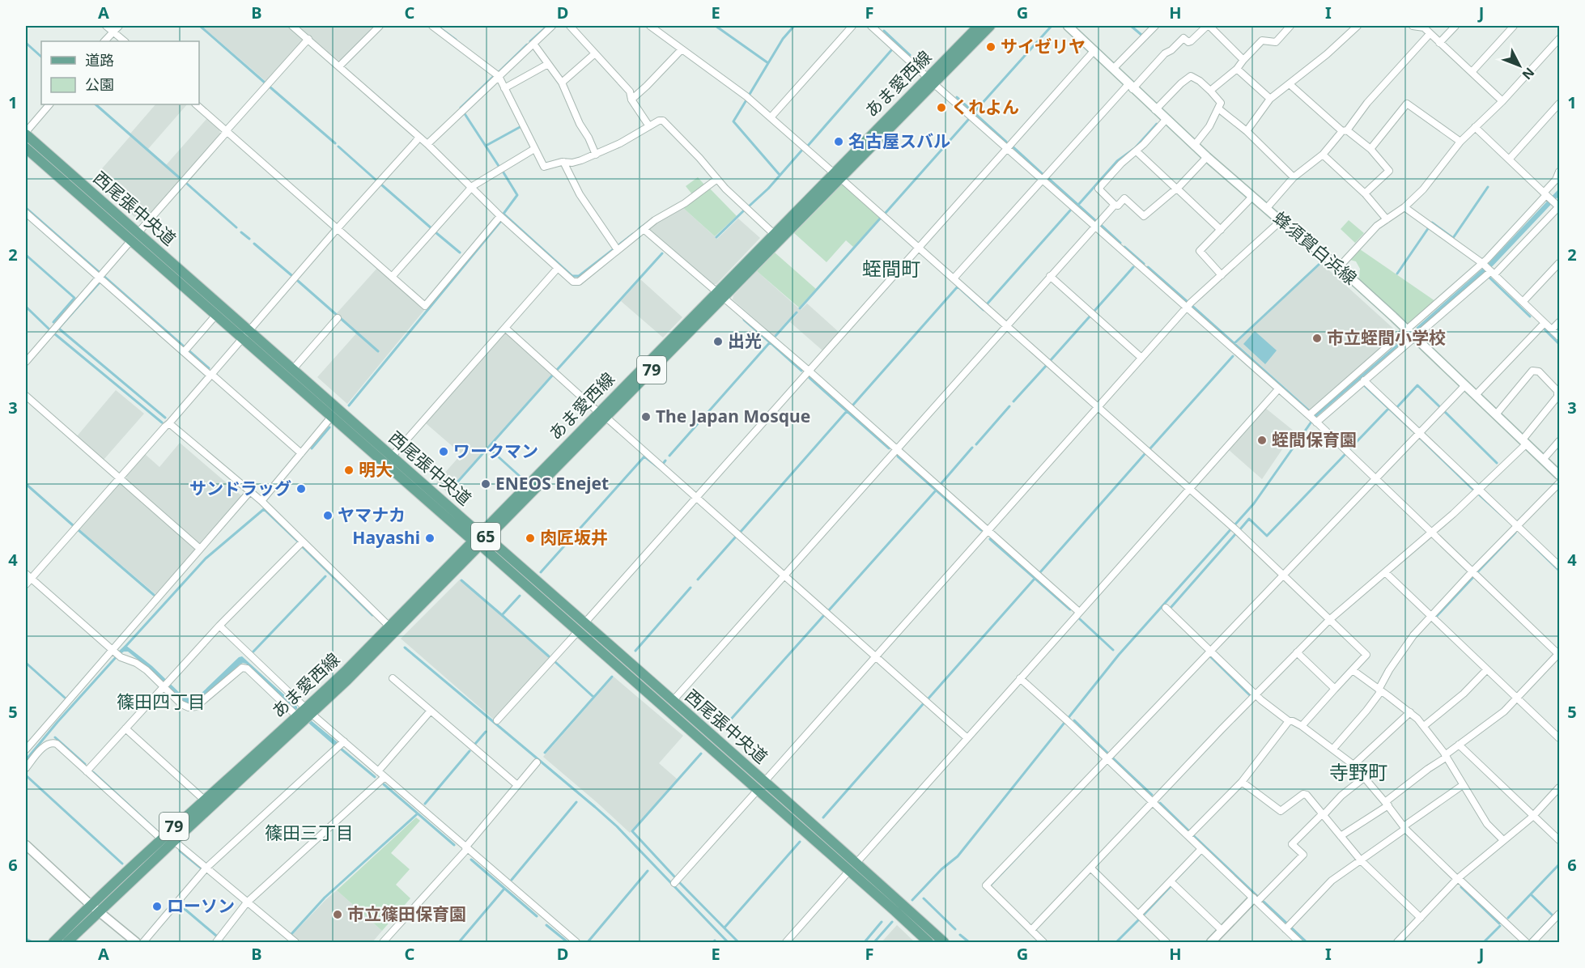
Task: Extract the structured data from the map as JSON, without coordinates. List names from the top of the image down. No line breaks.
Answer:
{"streets":{"main road":["あま愛西線","西尾張中央道","蜂須賀白浜線","79","65"]},"crossings":[["あま愛西線","西尾張中央道"]],"districts":["蛭間町","篠田四丁目","寺野町","篠田三丁目"],"places":["サイゼリヤ","くれよん","名古屋スバル","市立蛭間小学校","出光","The Japan Mosque","蛭間保育園","ワークマン","明大","ENEOS Enejet","サンドラッグ","ヤマナカ","Hayashi","肉匠坂井","ローソン","市立篠田保育園"],"legend":["道路","公園"],"north":"bottom right","grid":{"columns":["A","B","C","D","E","F","G","H","I","J"],"rows":["1","2","3","4","5","6"]}}
